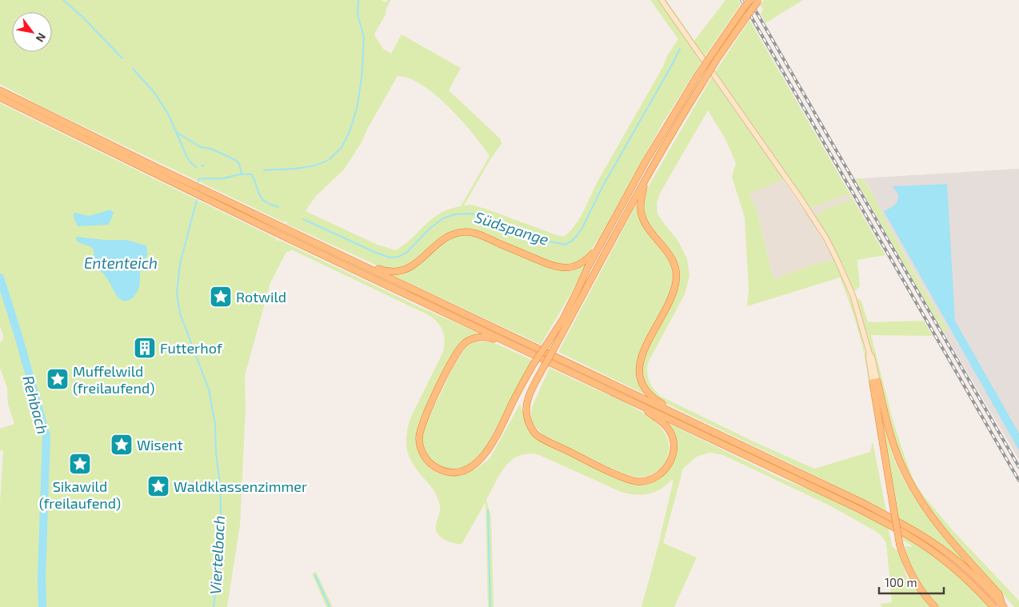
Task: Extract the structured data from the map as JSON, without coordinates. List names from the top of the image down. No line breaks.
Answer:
{"water":["Südspange","Ententeich","Rehbach","Viertelbach"],"places":{"place":["Rotwild","Muffelwild (freilaufend)","Wisent","Sikawild (freilaufend)","Waldklassenzimmer"],"building":["Futterhof"]},"scale_bar":"100 m","north":"bottom right"}
